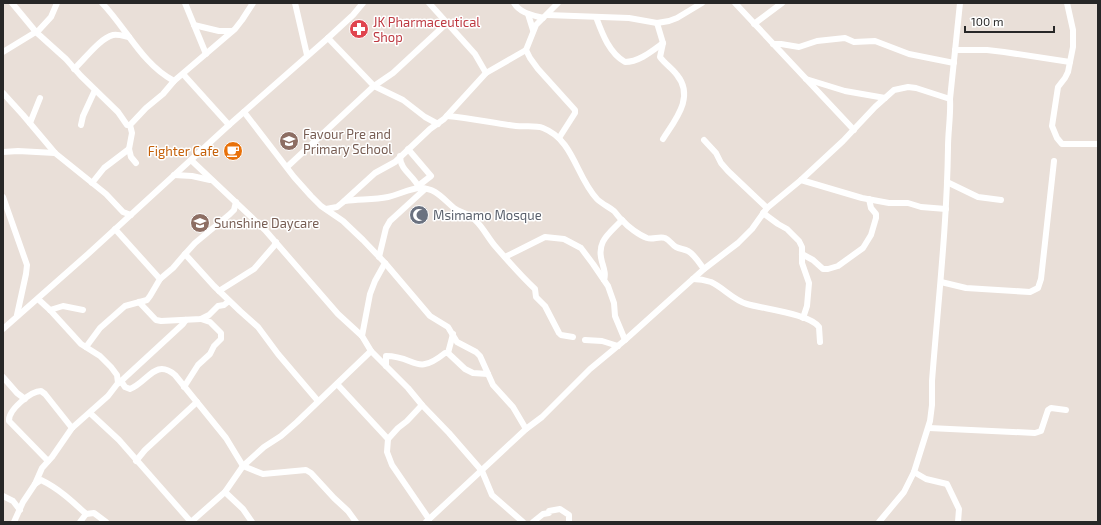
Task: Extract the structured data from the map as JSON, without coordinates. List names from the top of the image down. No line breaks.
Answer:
{"places":{"pharmacy":["JK Pharmaceutical Shop"],"school or university":["Favour Pre and Primary School","Sunshine Daycare"],"cafe":["Fighter Cafe"],"mosque":["Msimamo Mosque"]},"scale_bar":"100 m"}
